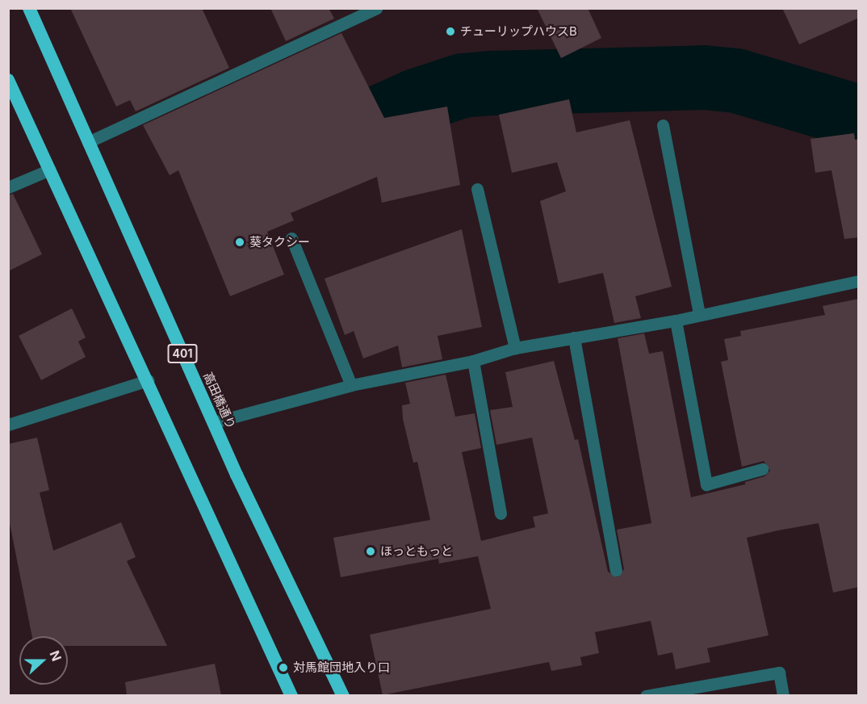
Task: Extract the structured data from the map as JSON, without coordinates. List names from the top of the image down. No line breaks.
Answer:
{"streets":{"highway":["401","高田橋通り"]},"places":["チューリップハウスB","葵タクシー","ほっともっと","対馬館団地入り口"],"north":"right"}
